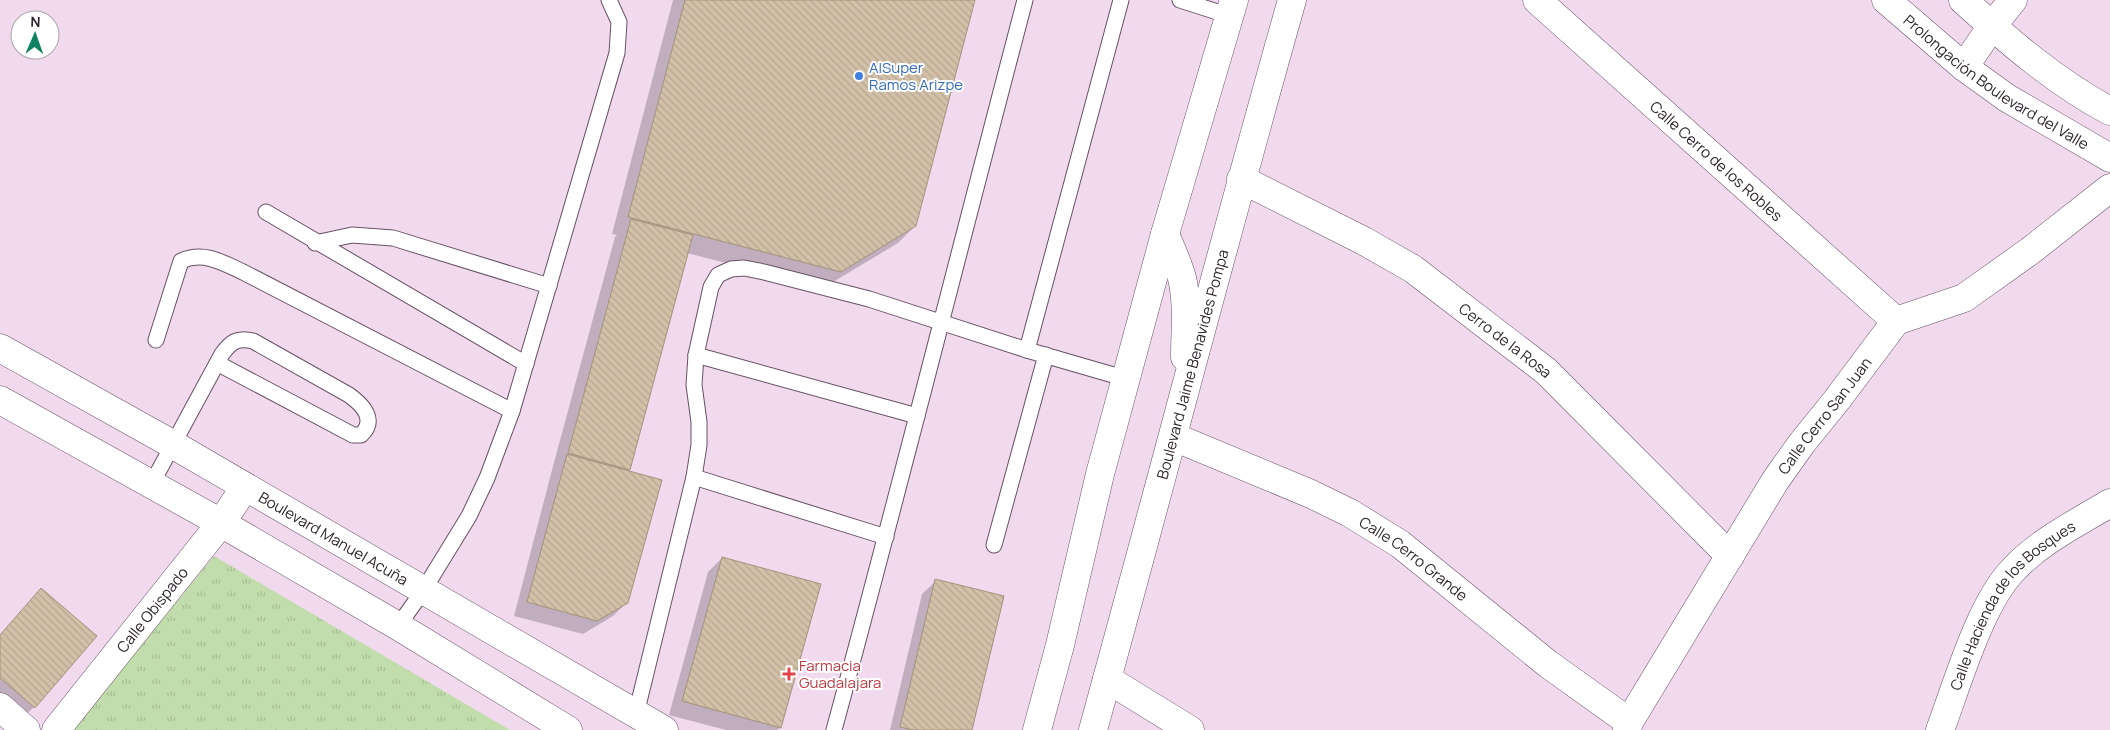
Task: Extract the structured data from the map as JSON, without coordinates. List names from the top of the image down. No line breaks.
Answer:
{"streets":{"street":["Prolongación Boulevard del Valle","Calle Cerro de los Robles","Cerro de la Rosa","Boulevard Jaime Benavides Pompa","Calle Cerro San Juan","Boulevard Manuel Acuña","Calle Cerro Grande","Calle Hacienda de los Bosques","Calle Obispado"]},"crossings":[["Calle Cerro de los Robles","Calle Cerro San Juan"],["Cerro de la Rosa","Boulevard Jaime Benavides Pompa"],["Cerro de la Rosa","Calle Cerro San Juan"],["Boulevard Jaime Benavides Pompa","Calle Cerro Grande"],["Calle Cerro San Juan","Calle Cerro Grande"],["Boulevard Manuel Acuña","Calle Obispado"]],"places":{"other":["AlSuper Ramos Arizpe"],"health":["Farmacia Guadalajara"]},"north":"top"}
